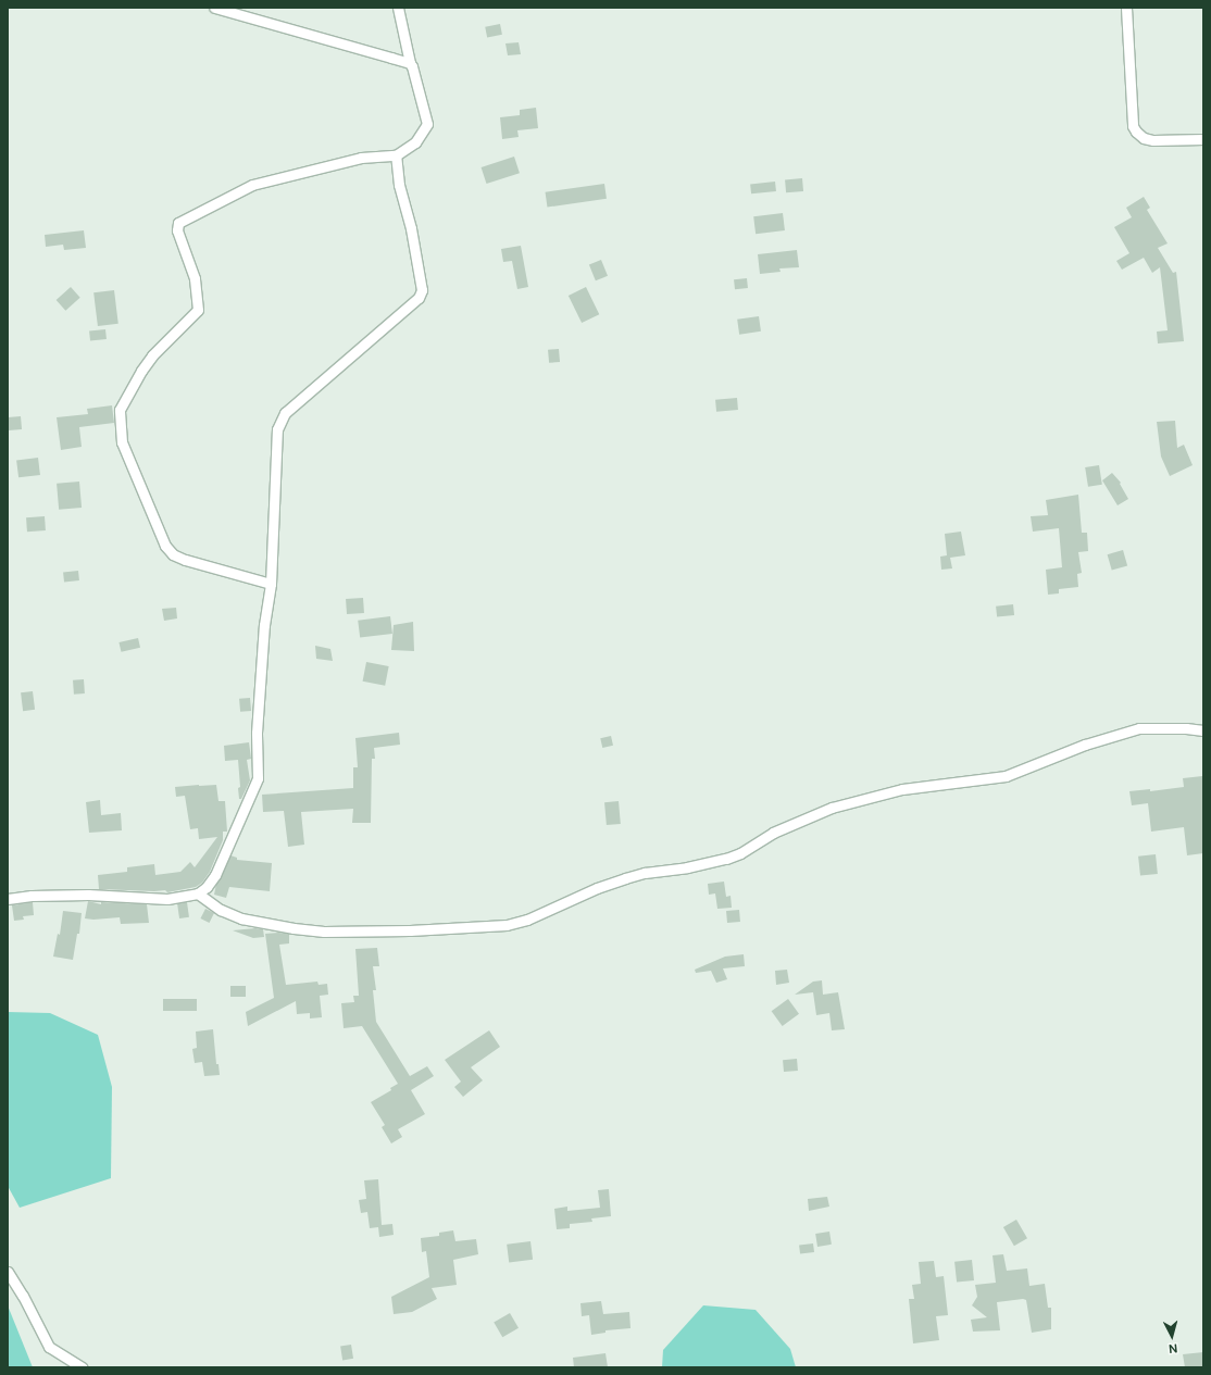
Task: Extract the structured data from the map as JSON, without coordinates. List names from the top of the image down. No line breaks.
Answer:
{"north":"bottom"}
